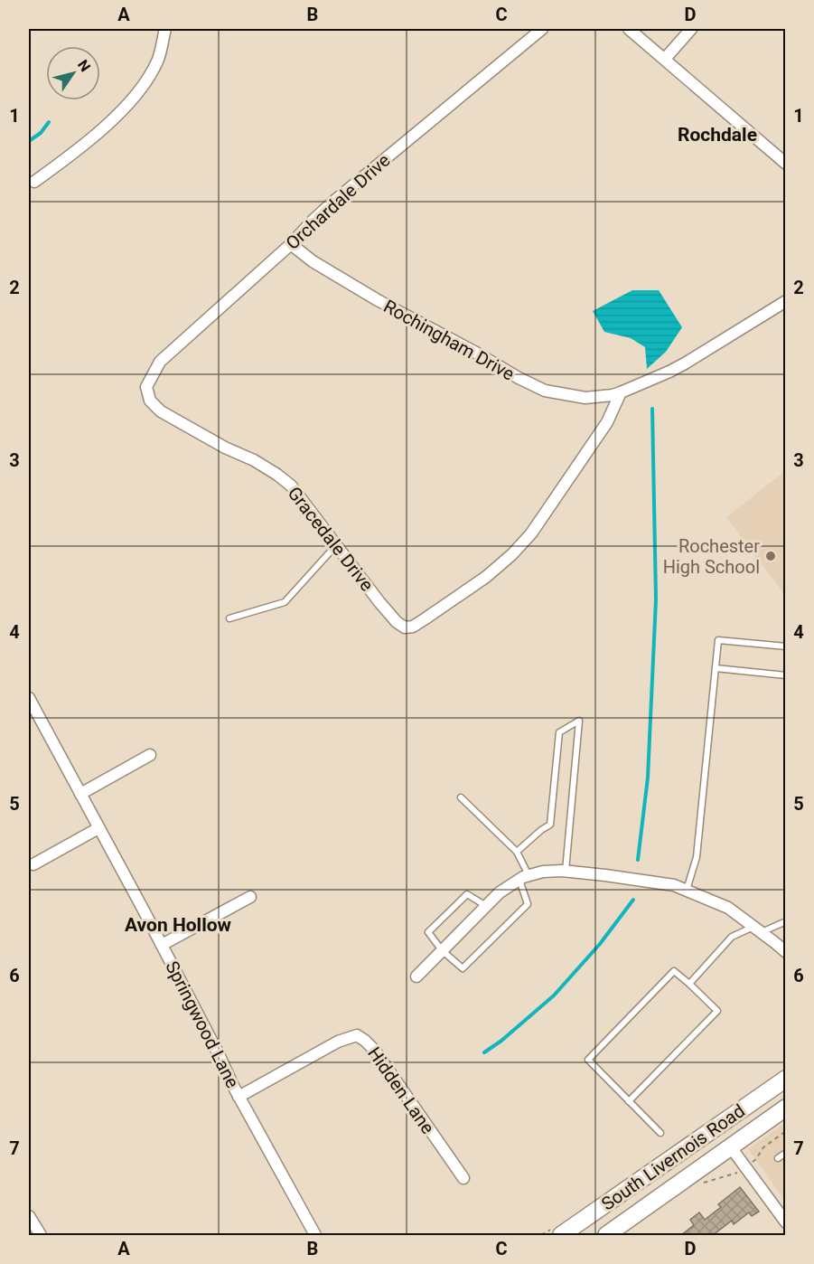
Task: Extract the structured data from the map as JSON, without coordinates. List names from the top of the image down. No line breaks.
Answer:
{"streets":{"main road":["South Livernois Road"],"street":["Orchardale Drive","Rochingham Drive","Gracedale Drive","Springwood Lane","Hidden Lane"]},"crossings":[["Orchardale Drive","Rochingham Drive"],["Orchardale Drive","Gracedale Drive"],["Rochingham Drive","Gracedale Drive"],["Springwood Lane","Hidden Lane"]],"districts":["Rochdale","Avon Hollow"],"places":["Rochester High School"],"north":"top right","grid":{"columns":["A","B","C","D"],"rows":["1","2","3","4","5","6","7"]}}
